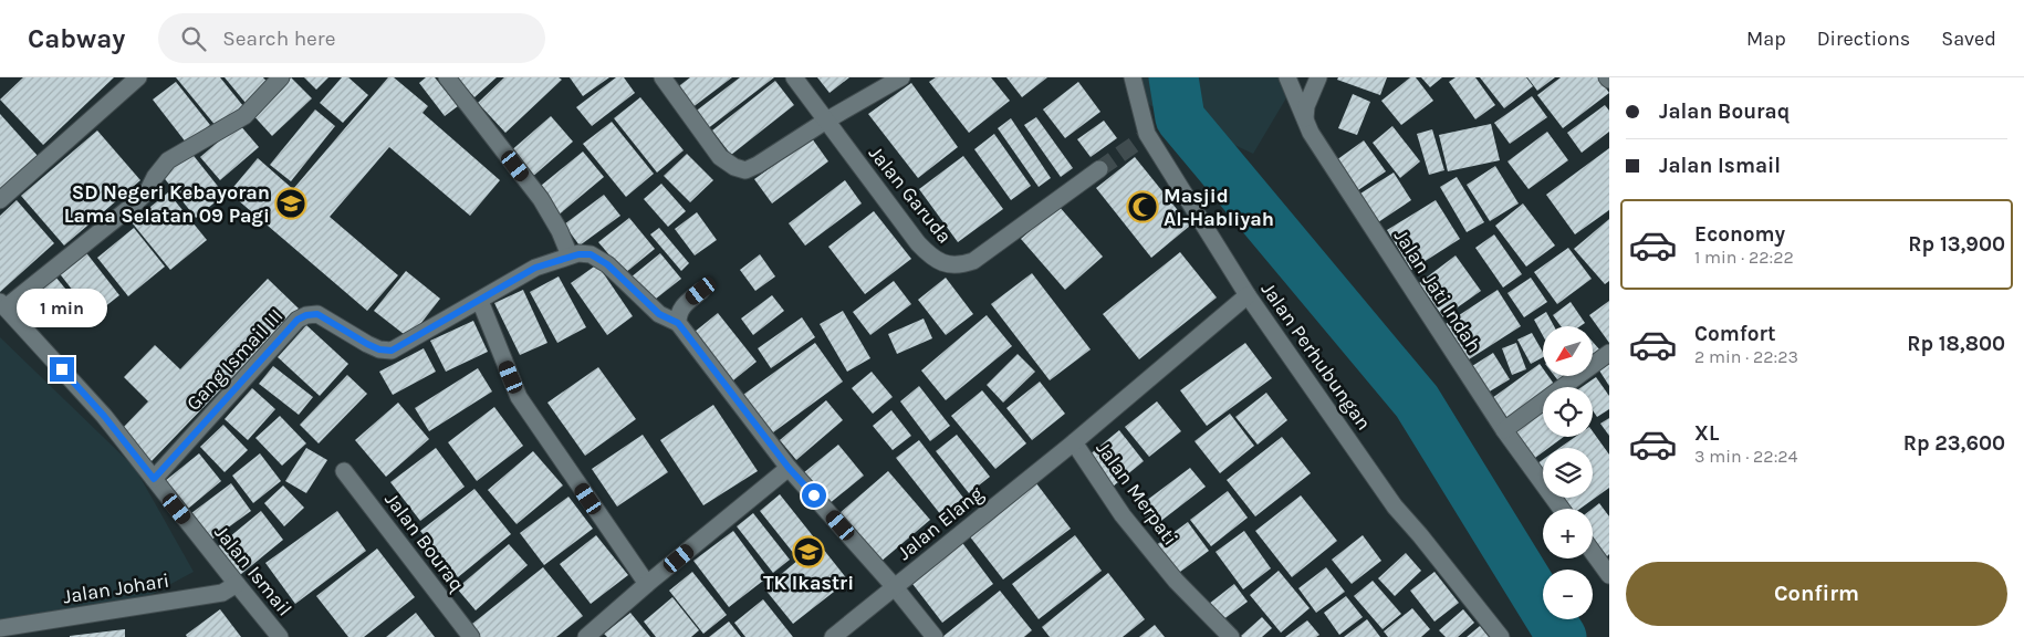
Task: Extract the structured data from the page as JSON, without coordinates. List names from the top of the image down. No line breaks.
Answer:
{"streets":{"street":["Jalan Garuda","Jalan Jati Indah","Jalan Perhubungan","Gang Ismail III","Jalan Merpati","Jalan Elang","Jalan Bouraq","Jalan Ismail","Jalan Johari"]},"crossings":[["Jalan Perhubungan","Jalan Merpati"],["Gang Ismail III","Jalan Ismail"],["Jalan Merpati","Jalan Elang"],["Jalan Ismail","Jalan Johari"]],"places":{"school or university":["SD Negeri Kebayoran Lama Selatan 09 Pagi","TK Ikastri"],"mosque":["Masjid Al-Habliyah"]},"north":"bottom left","page":{"header":"Cabway","search":"Search here","nav":["Map","Directions","Saved"],"banner":["Jalan Bouraq","Jalan Ismail"],"list":[{"name":"Economy","note":"1 min · 22:22","value":"Rp 13,900"},{"name":"Comfort","note":"2 min · 22:23","value":"Rp 18,800"},{"name":"XL","note":"3 min · 22:24","value":"Rp 23,600"}],"bubble":"1 min","map_buttons":["+","−"],"buttons":"Confirm"}}
